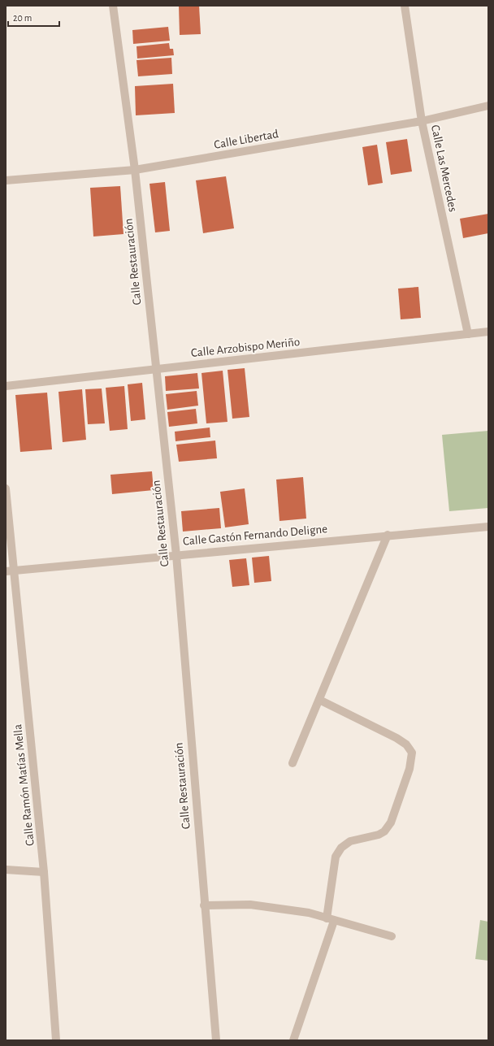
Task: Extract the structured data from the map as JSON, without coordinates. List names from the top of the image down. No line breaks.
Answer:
{"streets":{"street":["Calle Libertad","Calle Las Mercedes","Calle Restauración","Calle Arzobispo Meriño","Calle Gastón Fernando Deligne","Calle Ramón Matías Mella"]},"crossings":[["Calle Libertad","Calle Las Mercedes"],["Calle Libertad","Calle Restauración"],["Calle Las Mercedes","Calle Arzobispo Meriño"],["Calle Restauración","Calle Arzobispo Meriño"],["Calle Restauración","Calle Gastón Fernando Deligne"],["Calle Gastón Fernando Deligne","Calle Ramón Matías Mella"]],"scale_bar":"20 m"}
